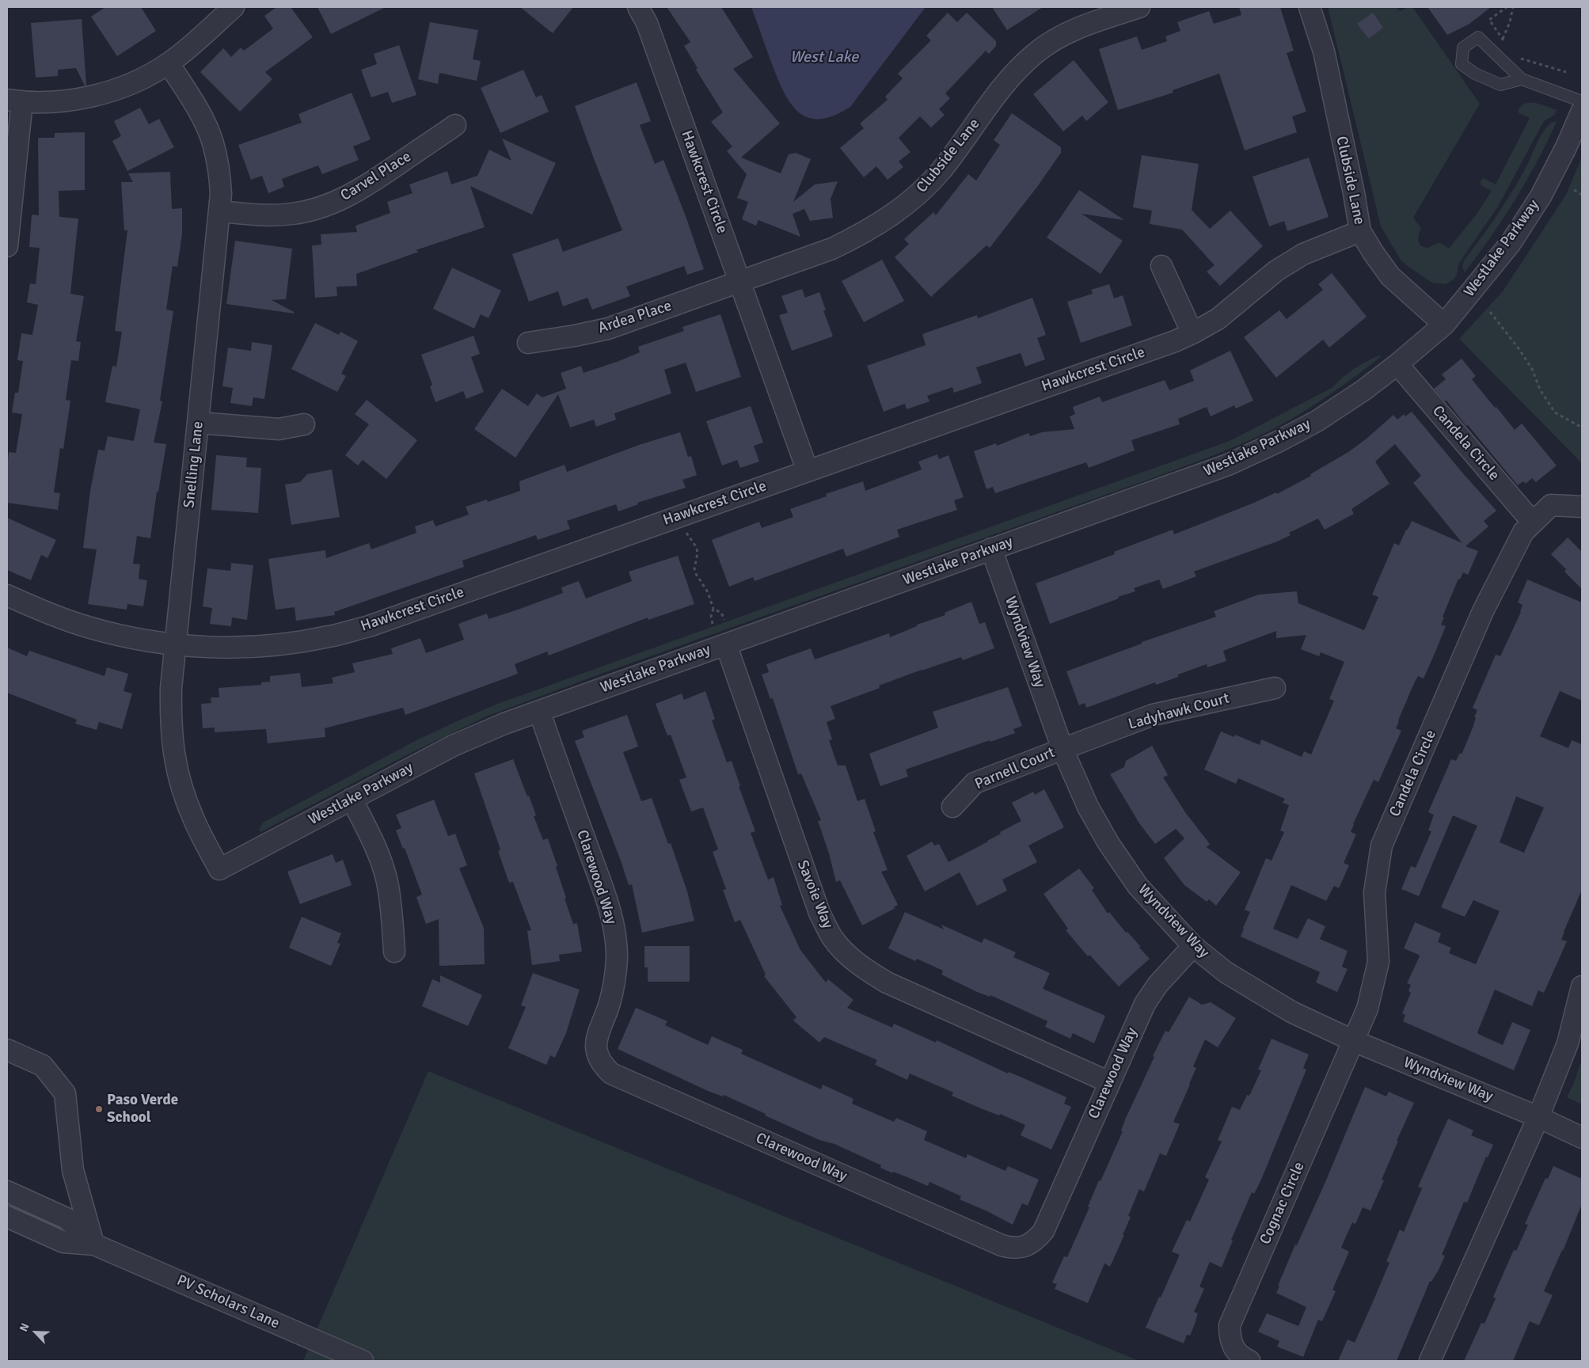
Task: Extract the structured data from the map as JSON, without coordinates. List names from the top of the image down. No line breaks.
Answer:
{"streets":{"street":["Clubside Lane","Carvel Place","Hawkcrest Circle","Westlake Parkway","Ardea Place","Candela Circle","Snelling Lane","Wyndview Way","Ladyhawk Court","Parnell Court","Clarewood Way","Savoie Way","Cognac Circle","PV Scholars Lane"]},"crossings":[["Clubside Lane","Hawkcrest Circle"],["Clubside Lane","Westlake Parkway"],["Clubside Lane","Ardea Place"],["Carvel Place","Snelling Lane"],["Hawkcrest Circle","Ardea Place"],["Hawkcrest Circle","Snelling Lane"],["Westlake Parkway","Candela Circle"],["Westlake Parkway","Snelling Lane"],["Westlake Parkway","Wyndview Way"],["Westlake Parkway","Clarewood Way"],["Westlake Parkway","Savoie Way"],["Candela Circle","Wyndview Way"],["Candela Circle","Cognac Circle"],["Wyndview Way","Ladyhawk Court"],["Wyndview Way","Parnell Court"],["Wyndview Way","Clarewood Way"],["Wyndview Way","Cognac Circle"],["Ladyhawk Court","Parnell Court"],["Clarewood Way","Savoie Way"]],"water":["West Lake"],"places":["Paso Verde School"],"north":"top left"}
